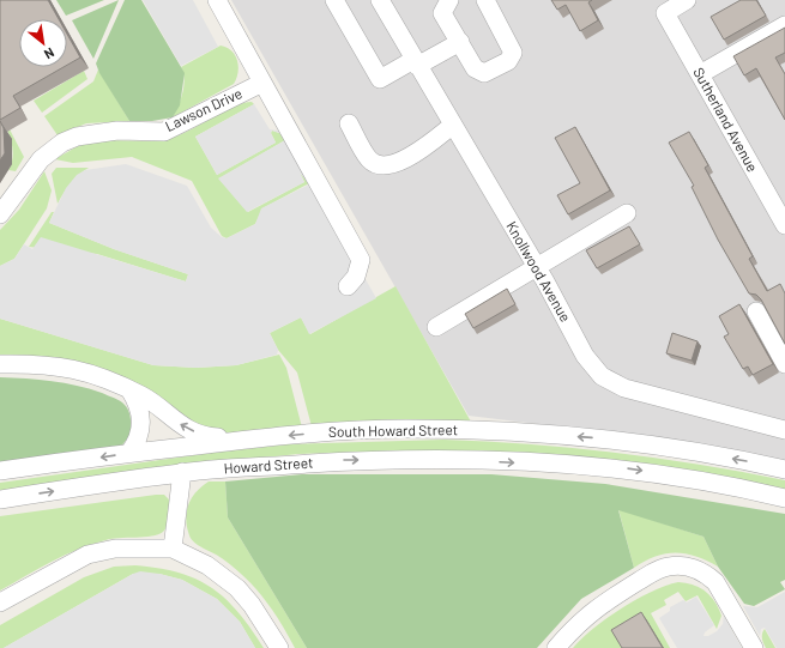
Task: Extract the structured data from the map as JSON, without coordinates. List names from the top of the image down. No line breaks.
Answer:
{"streets":{"street":["Lawson Drive","Sutherland Avenue","Knollwood Avenue","South Howard Street","Howard Street"]},"north":"bottom right"}
